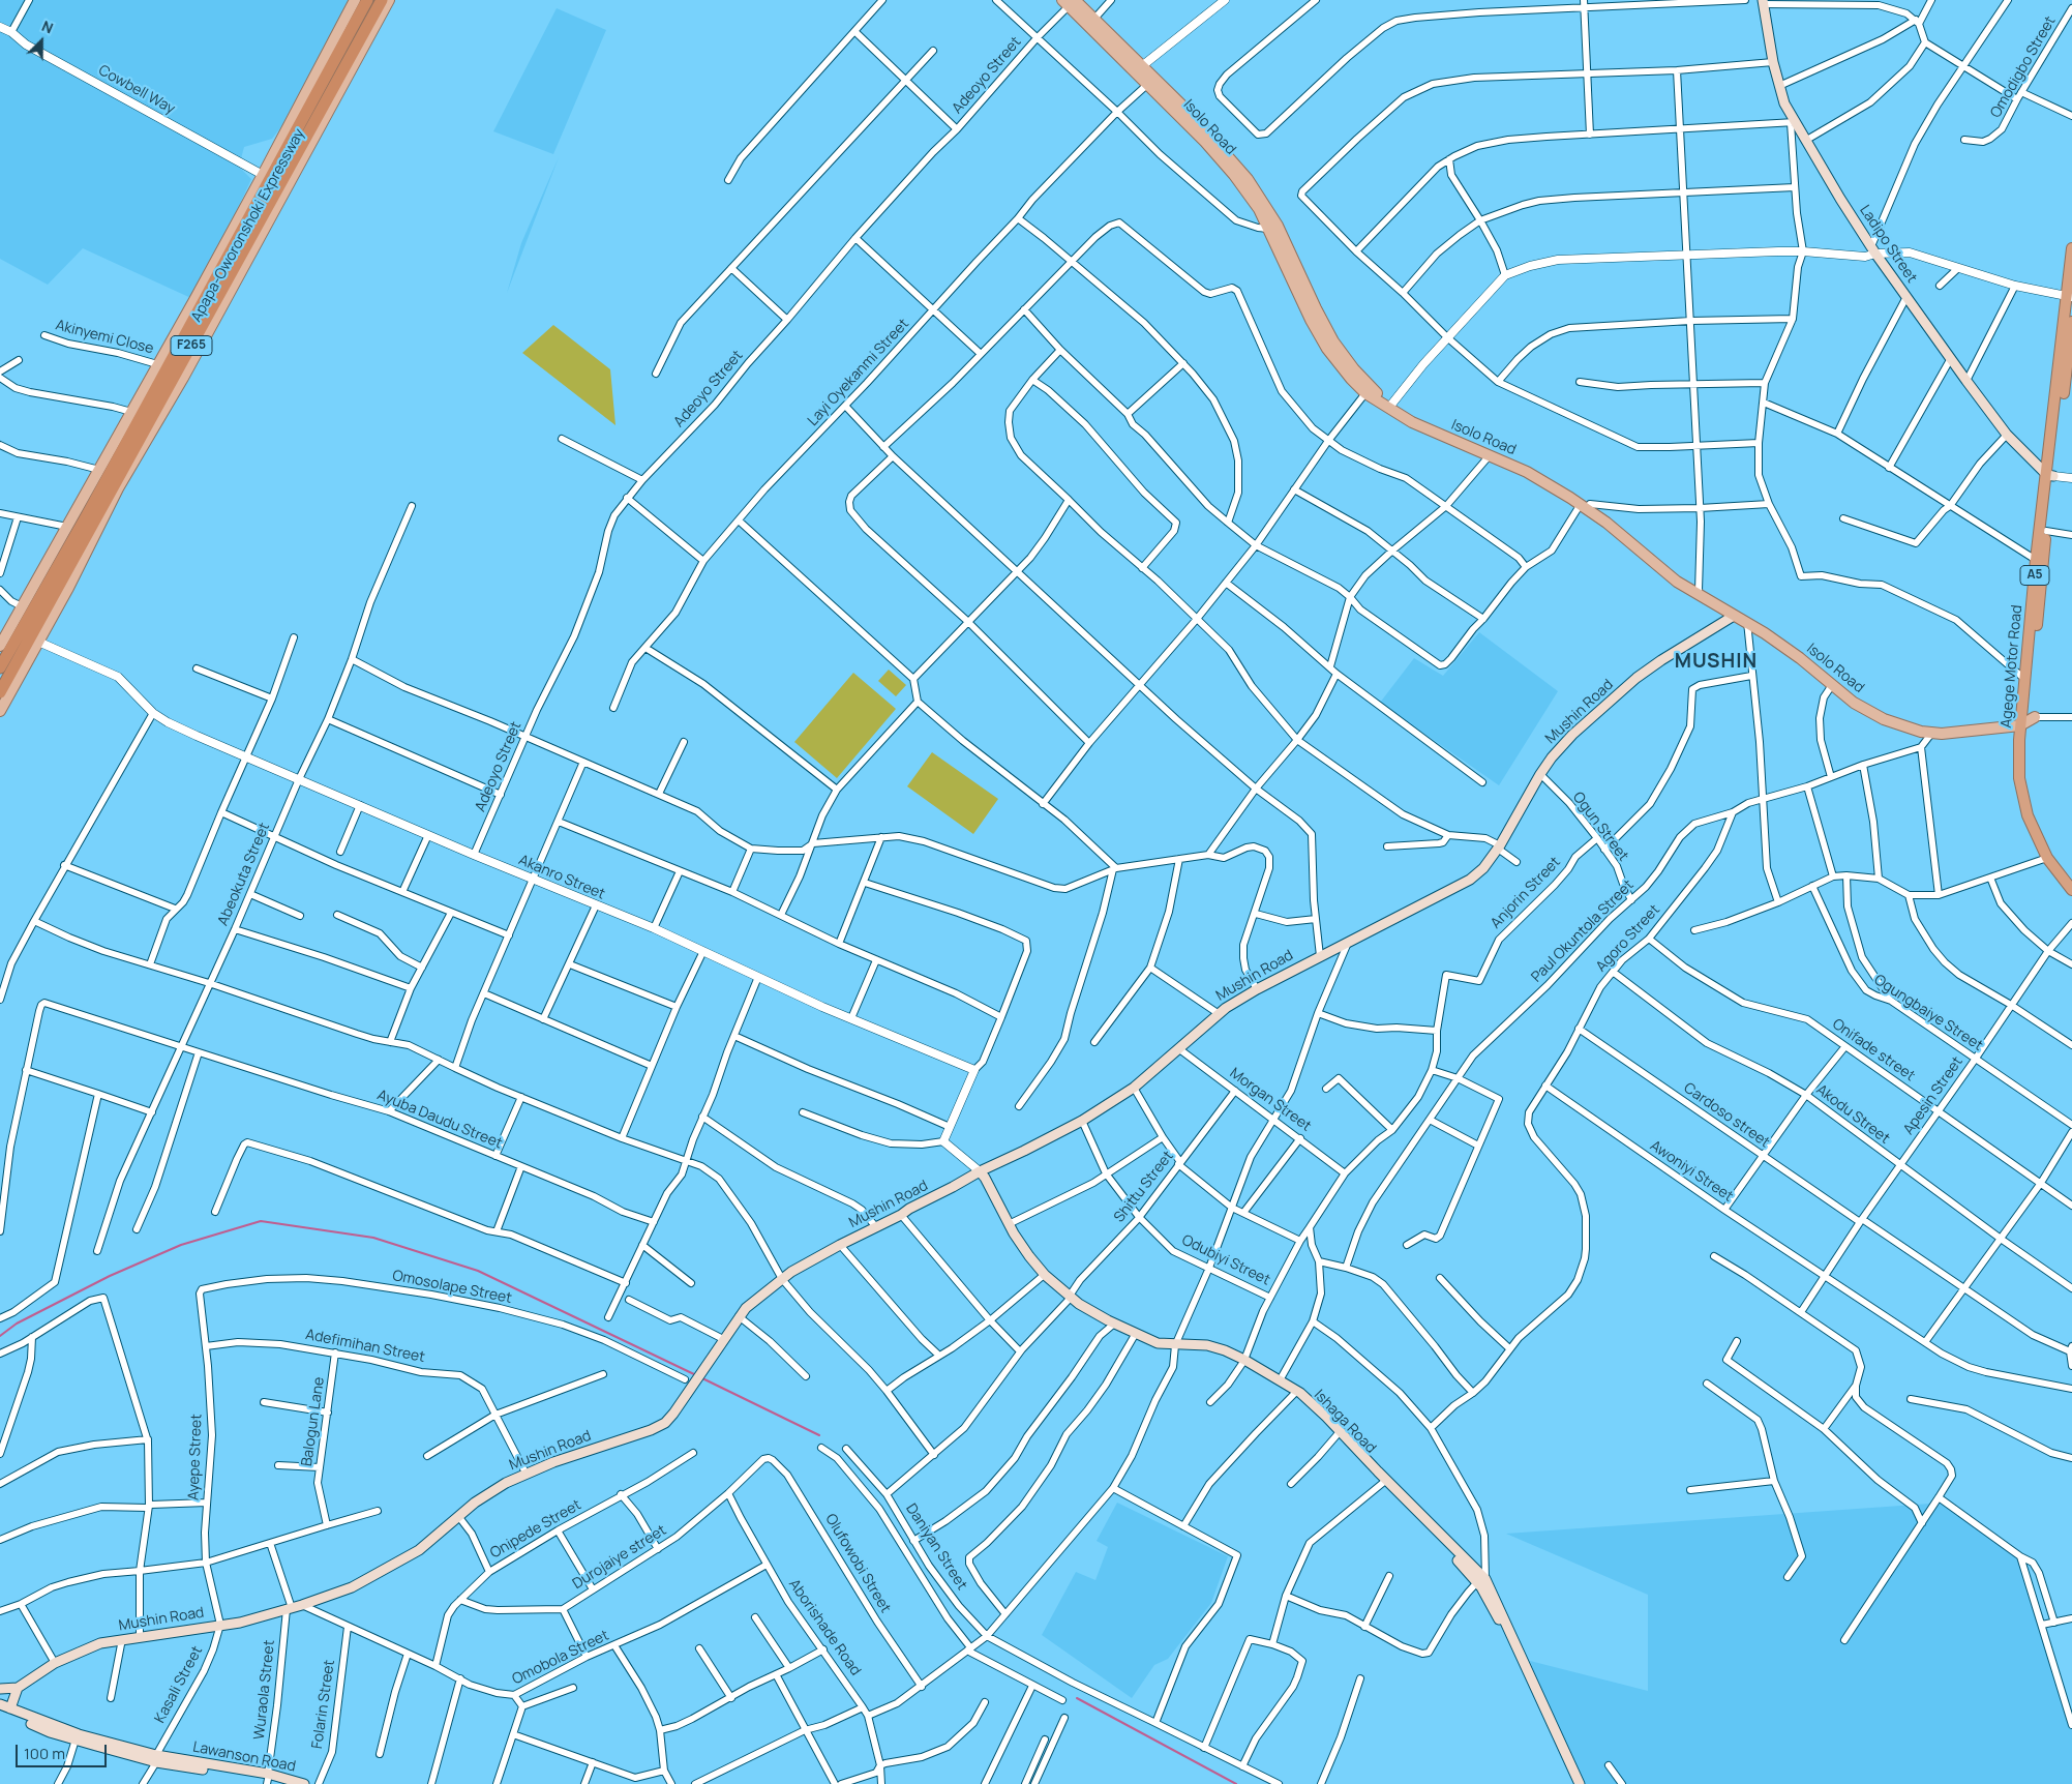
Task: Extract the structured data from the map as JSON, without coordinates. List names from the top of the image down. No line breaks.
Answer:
{"streets":{"highway":["Apapa-Oworonshoki Expressway","F265","A5","Agege Motor Road"],"main road":["Isolo Road","Ladipo Street","Mushin Road","Ishaga Road","Lawanson Road"],"street":["Omodigbo Street","Adeoyo Street","Cowbell Way","Akinyemi Close","Layi Oyekanmi Street","Ogun Street","Abeokuta Street","Akanro Street","Anjorin Street","Paul Okuntola Street","Agoro Street","Ogungbaiye Street","Onifade street","Apesin Street","Morgan Street","Akodu Street","Cardoso street","Ayuba Daudu Street","Awoniyi Street","Shittu Street","Odubiyi Street","Omosolape Street","Adefimihan Street","Balogun Lane","Ayepe Street","Onipede Street","Daniyan Street","Durojaiye street","Olufowobi Street","Aborishade Road","Omobola Street","Kasali Street","Wuraola Street","Folarin Street"]},"crossings":[["Adeoyo Street","Isolo Road"],["Adeoyo Street","Akanro Street"],["Cowbell Way","Apapa-Oworonshoki Expressway"],["Isolo Road","Layi Oyekanmi Street"],["Isolo Road","Agege Motor Road"],["Isolo Road","Mushin Road"],["Apapa-Oworonshoki Expressway","Akinyemi Close"],["Apapa-Oworonshoki Expressway","Akanro Street"],["Ladipo Street","Agege Motor Road"],["Mushin Road","Ogun Street"],["Mushin Road","Morgan Street"],["Mushin Road","Odubiyi Street"],["Mushin Road","Omosolape Street"],["Mushin Road","Adefimihan Street"],["Mushin Road","Ishaga Road"],["Mushin Road","Ayepe Street"],["Mushin Road","Omobola Street"],["Mushin Road","Kasali Street"],["Mushin Road","Wuraola Street"],["Ogun Street","Anjorin Street"],["Ogun Street","Paul Okuntola Street"],["Abeokuta Street","Akanro Street"],["Abeokuta Street","Ayuba Daudu Street"],["Paul Okuntola Street","Agoro Street"],["Agoro Street","Onifade street"],["Agoro Street","Akodu Street"],["Agoro Street","Cardoso street"],["Agoro Street","Awoniyi Street"],["Ogungbaiye Street","Apesin Street"],["Onifade street","Apesin Street"],["Apesin Street","Akodu Street"],["Apesin Street","Cardoso street"],["Apesin Street","Awoniyi Street"],["Morgan Street","Shittu Street"],["Shittu Street","Odubiyi Street"],["Shittu Street","Ishaga Road"],["Shittu Street","Daniyan Street"],["Omosolape Street","Ayepe Street"],["Adefimihan Street","Balogun Lane"],["Adefimihan Street","Ayepe Street"],["Ayepe Street","Kasali Street"],["Onipede Street","Omobola Street"],["Durojaiye street","Olufowobi Street"],["Durojaiye street","Aborishade Road"],["Aborishade Road","Omobola Street"],["Omobola Street","Folarin Street"],["Kasali Street","Lawanson Road"],["Wuraola Street","Lawanson Road"]],"districts":["MUSHIN"],"scale_bar":"100 m","north":"top right"}
